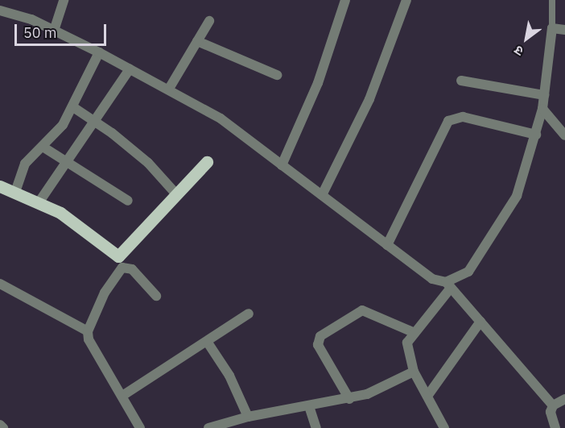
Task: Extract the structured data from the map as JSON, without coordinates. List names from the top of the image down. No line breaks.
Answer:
{"scale_bar":"50 m","north":"bottom left"}
